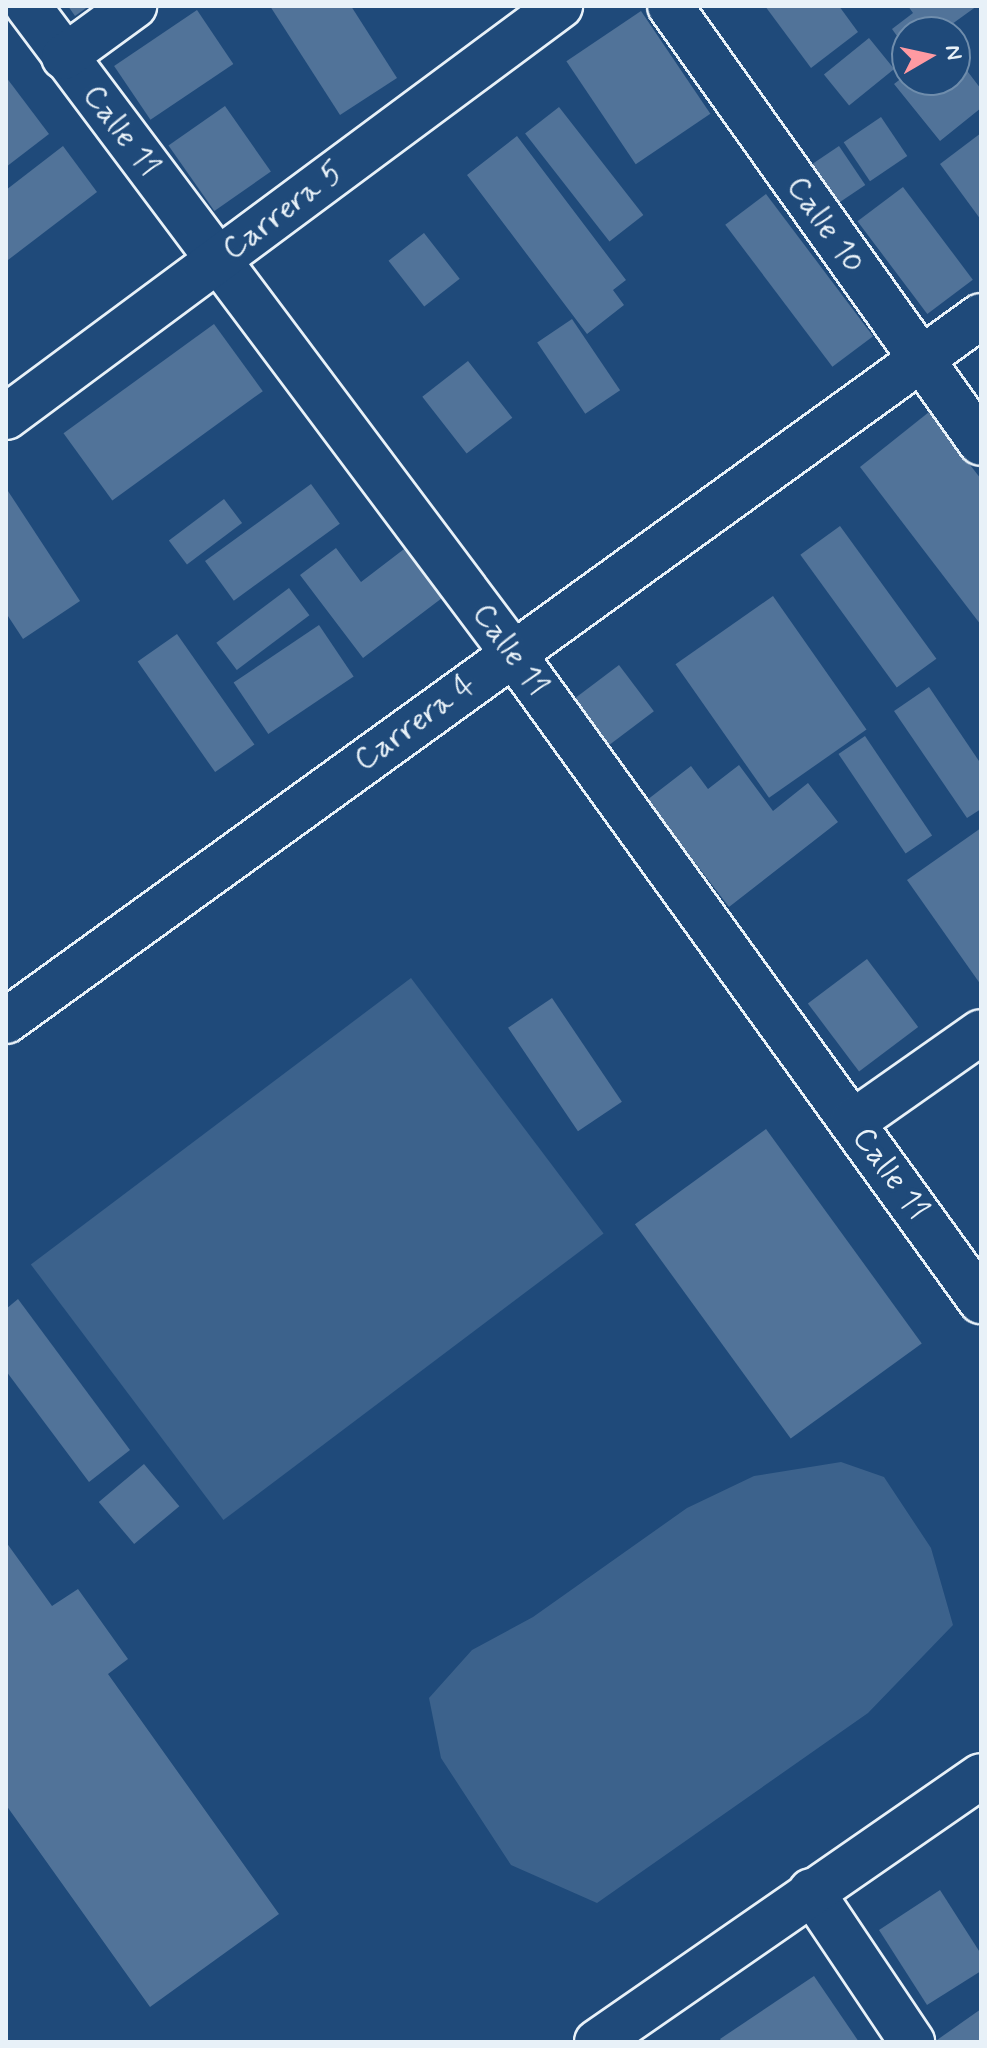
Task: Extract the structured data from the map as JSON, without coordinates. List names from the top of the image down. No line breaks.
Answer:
{"streets":{"street":["Calle 11","Carrera 5","Calle 10","Carrera 4"]},"crossings":[["Calle 11","Carrera 5"],["Calle 11","Carrera 4"],["Calle 10","Carrera 4"]],"north":"right"}
